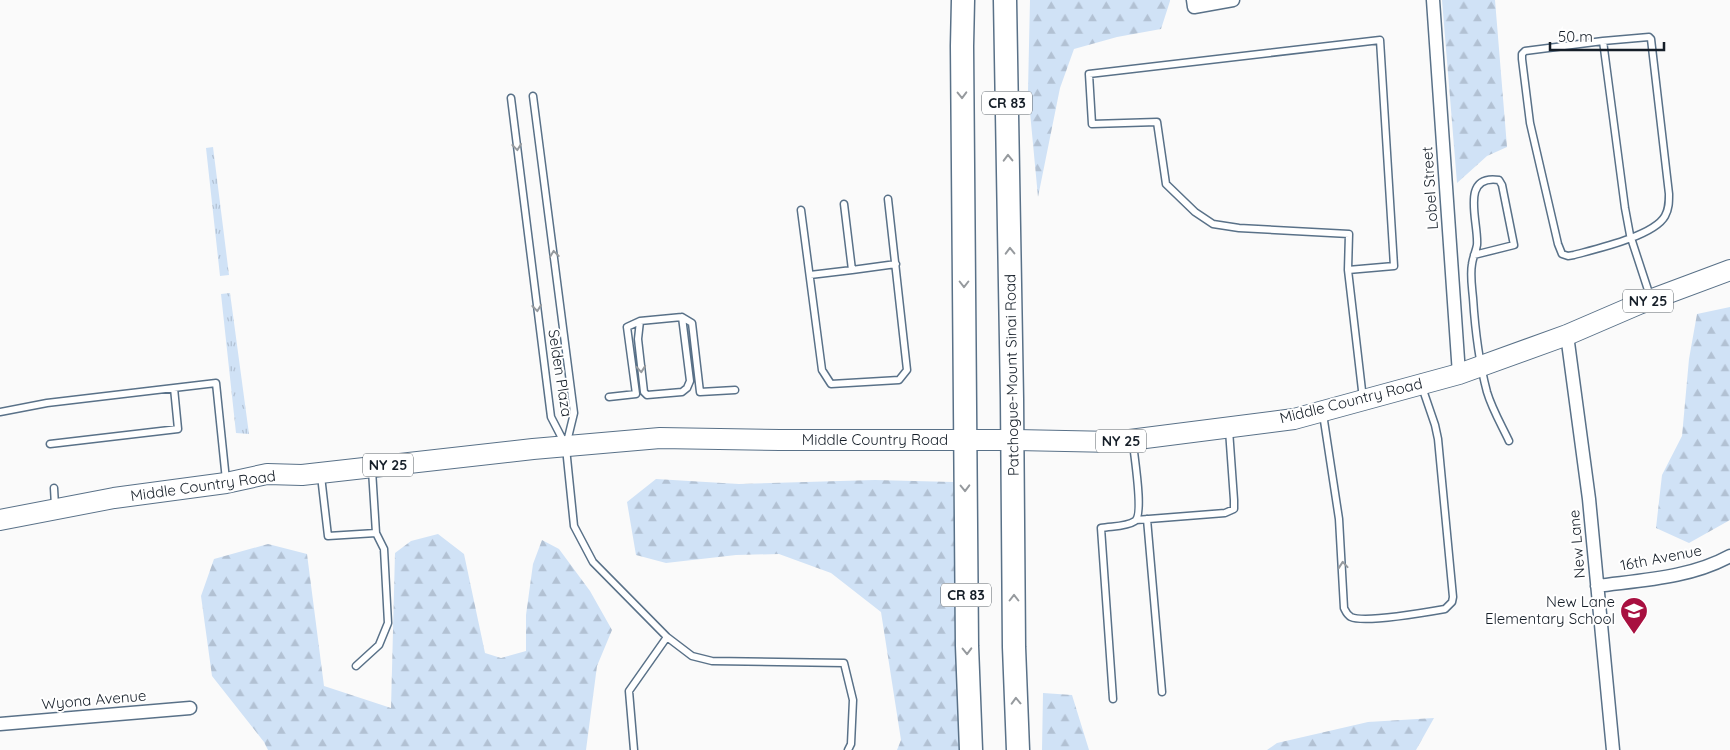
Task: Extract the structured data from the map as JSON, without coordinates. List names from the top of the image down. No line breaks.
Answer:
{"streets":{"highway":["CR 83","Patchogue-Mount Sinai Road"],"main road":["NY 25","Middle Country Road"],"street":["Lobel Street","New Lane","16th Avenue","Wyona Avenue"],"lane":["Selden Plaza"]},"crossings":[["CR 83","Middle Country Road"],["Lobel Street","Middle Country Road"],["Selden Plaza","Middle Country Road"],["Patchogue-Mount Sinai Road","Middle Country Road"],["Middle Country Road","New Lane"],["New Lane","16th Avenue"]],"places":{"school or university":["New Lane Elementary School"]},"scale_bar":"50 m"}
